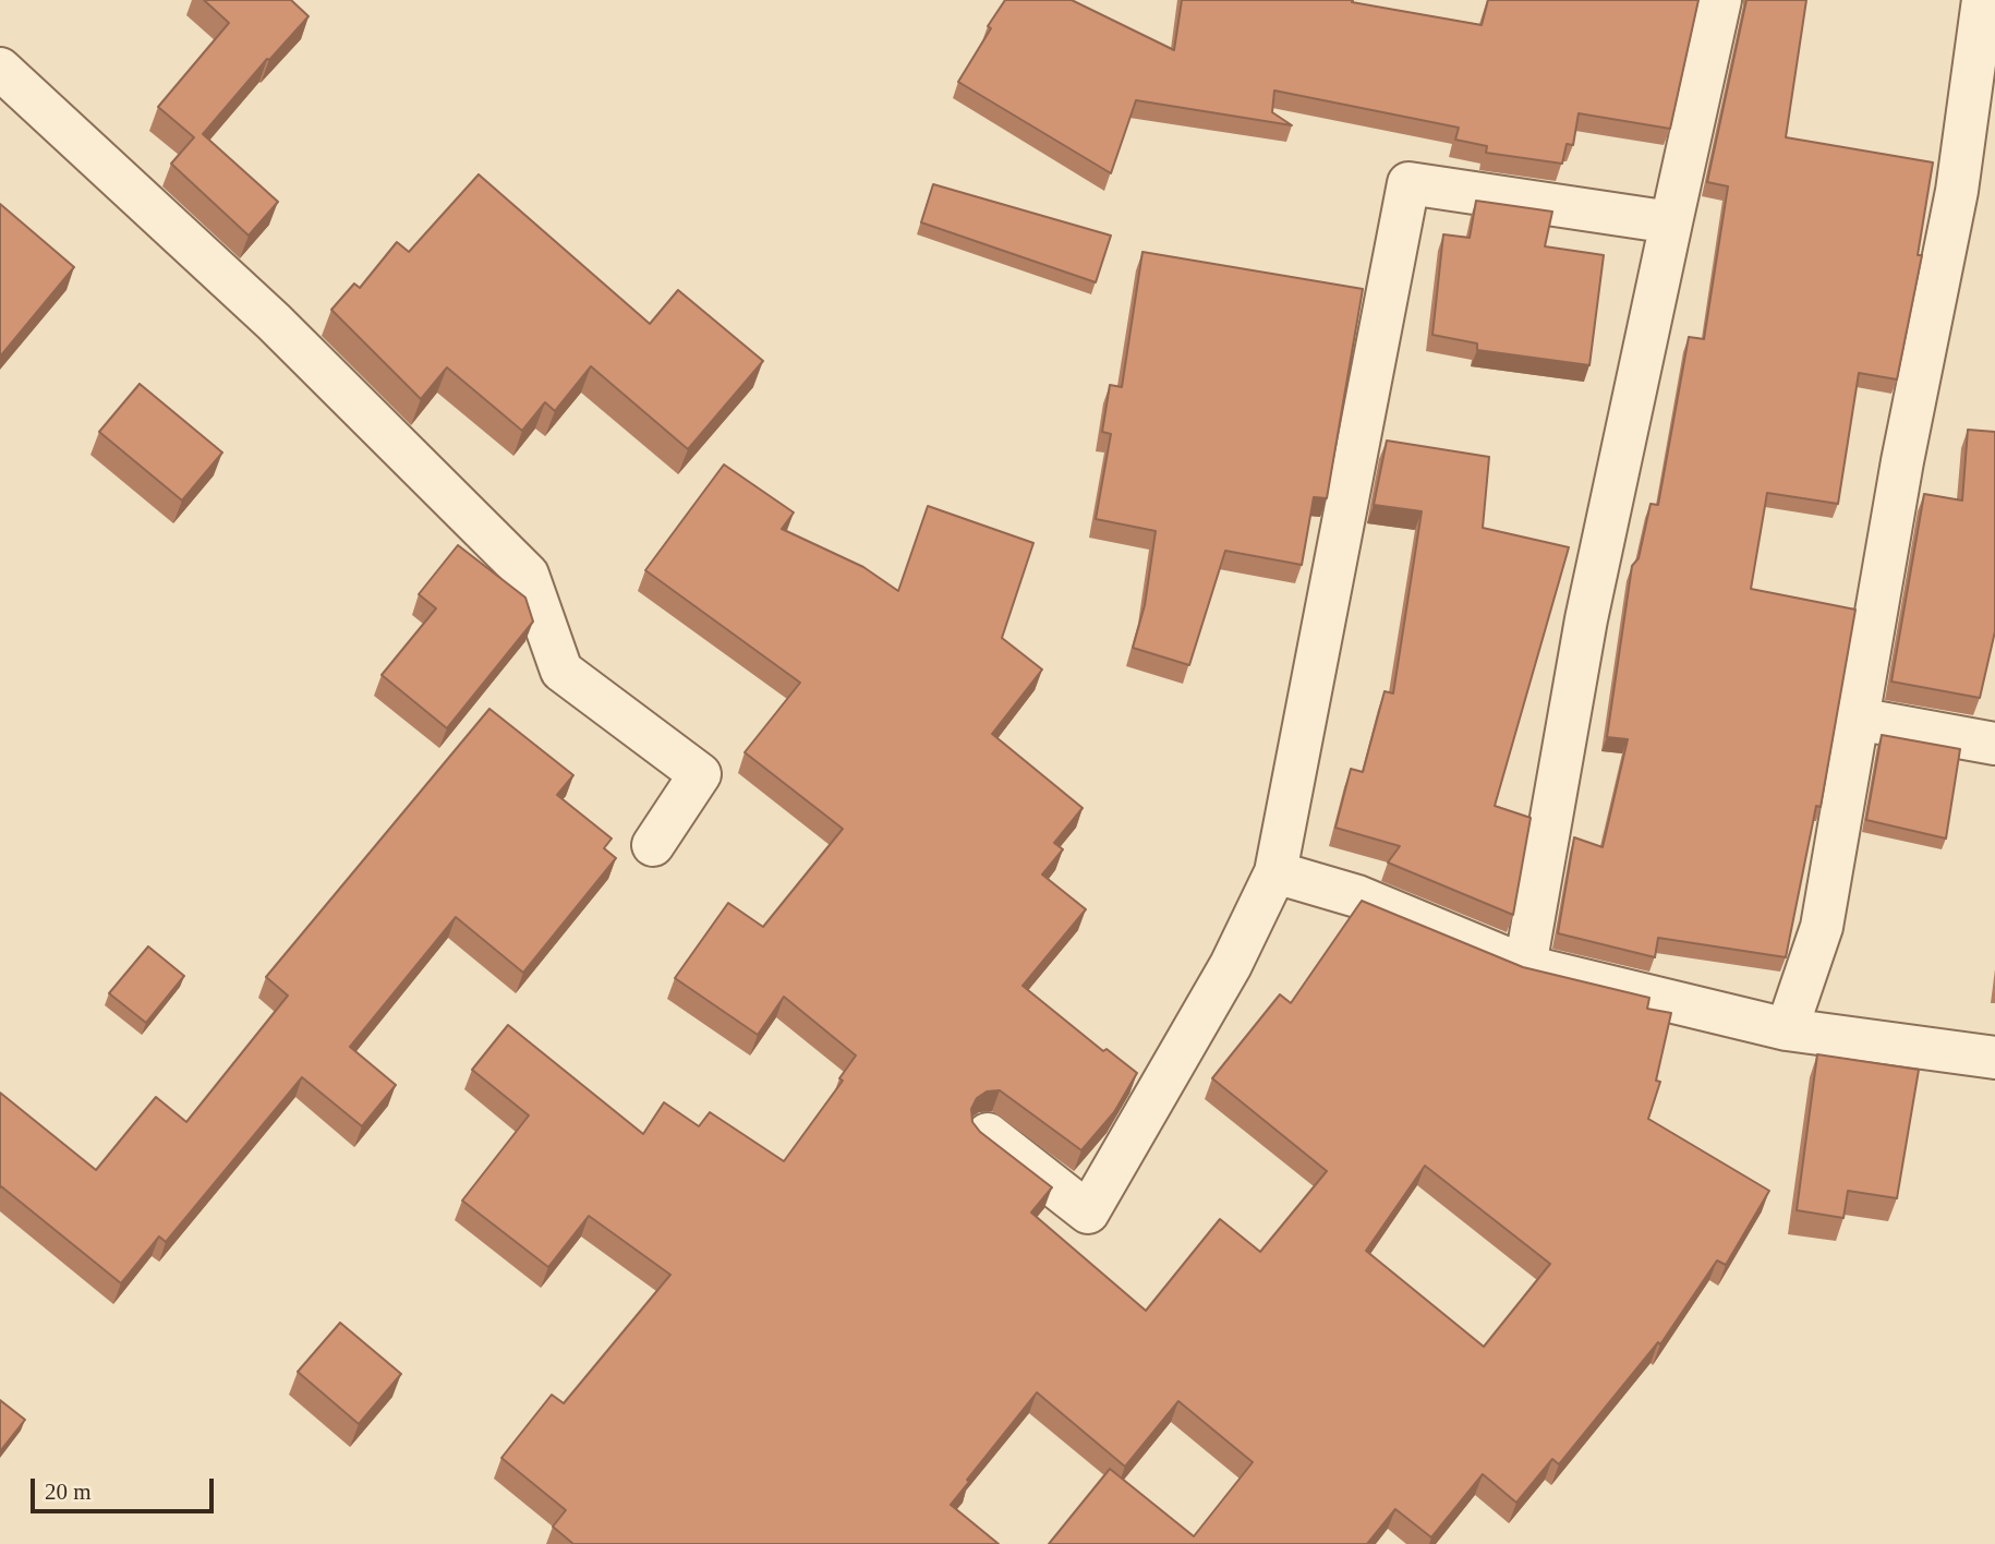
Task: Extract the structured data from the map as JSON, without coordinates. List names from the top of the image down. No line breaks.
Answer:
{"scale_bar":"20 m"}
